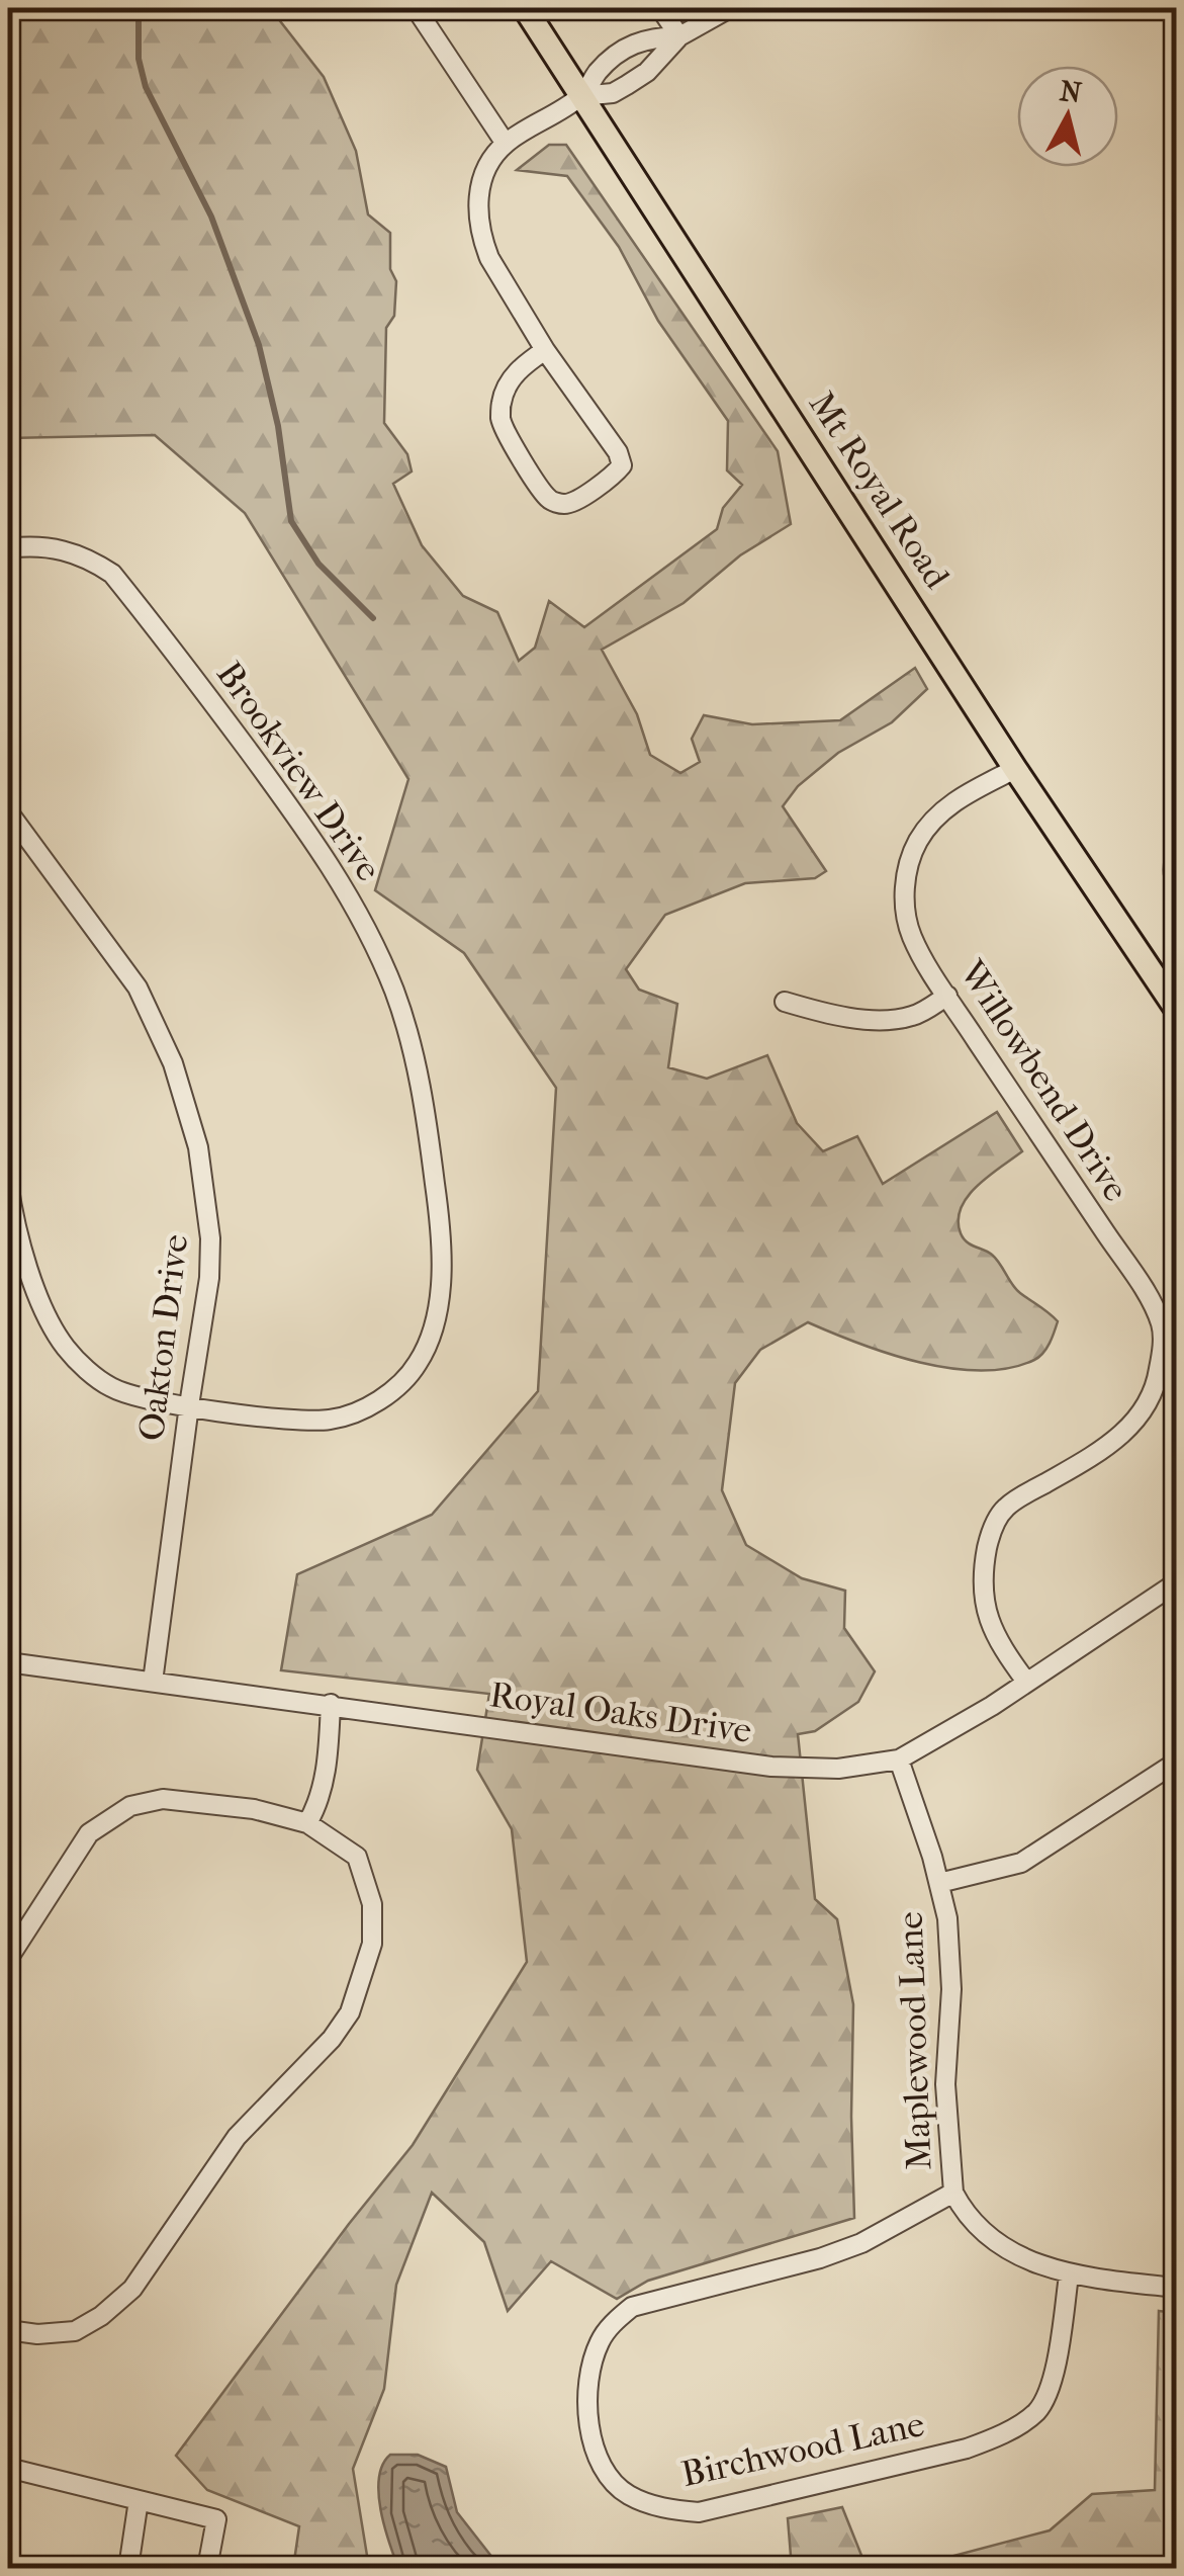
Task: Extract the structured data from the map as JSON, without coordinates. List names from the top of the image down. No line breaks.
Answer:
{"streets":{"main road":["Mt Royal Road"],"street":["Brookview Drive","Willowbend Drive","Oakton Drive","Royal Oaks Drive","Maplewood Lane","Birchwood Lane"]},"crossings":[["Mt Royal Road","Willowbend Drive"],["Brookview Drive","Oakton Drive"],["Willowbend Drive","Royal Oaks Drive"],["Oakton Drive","Royal Oaks Drive"],["Royal Oaks Drive","Maplewood Lane"],["Maplewood Lane","Birchwood Lane"]],"north":"top"}
